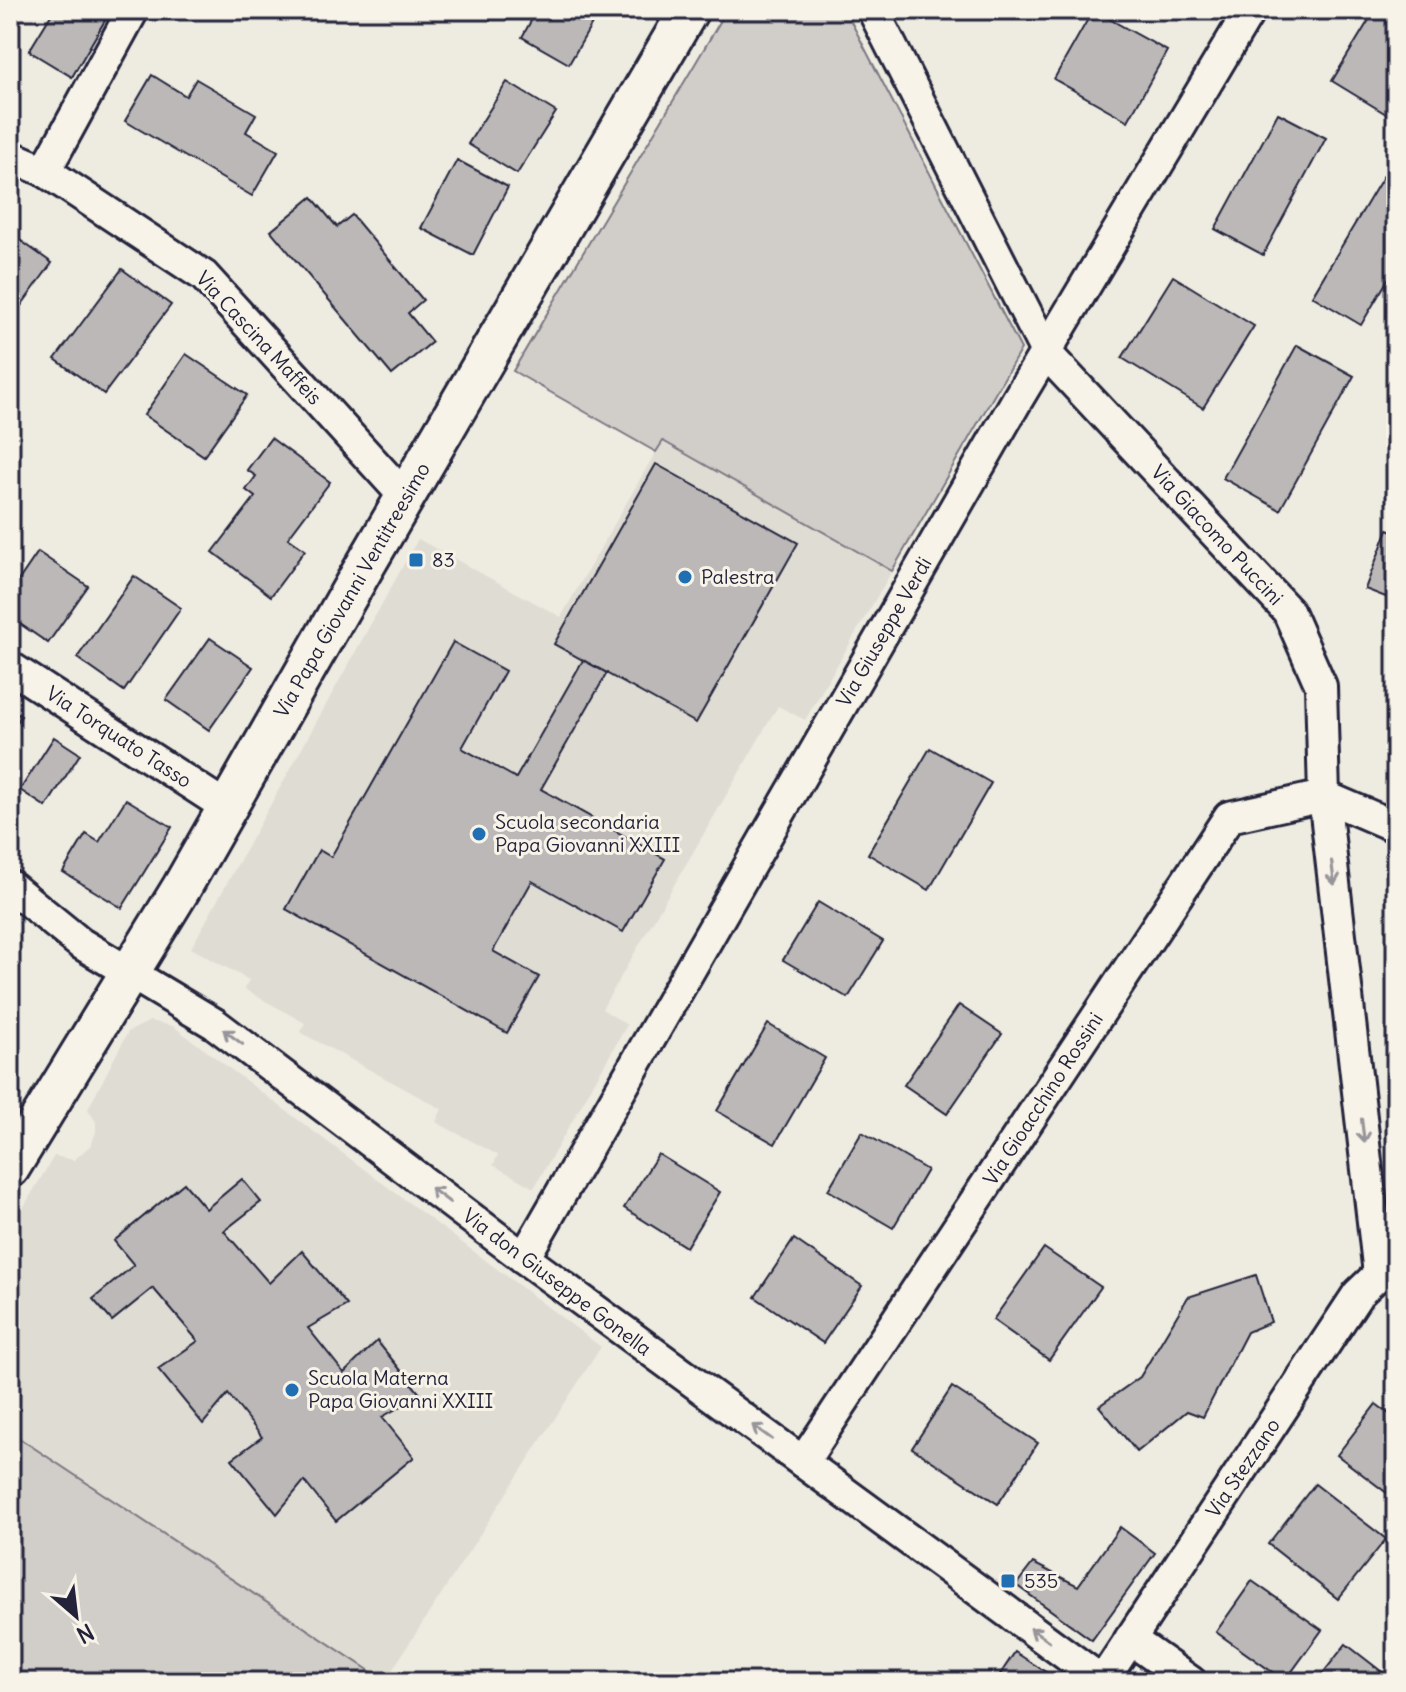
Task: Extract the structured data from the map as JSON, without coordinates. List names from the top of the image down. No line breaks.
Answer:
{"streets":{"street":["Via Cascina Maffeis","Via Giacomo Puccini","Via Papa Giovanni Ventitreesimo","Via Giuseppe Verdi","Via Torquato Tasso","Via Gioacchino Rossini","Via don Giuseppe Gonella","Via Stezzano"]},"crossings":[["Via Cascina Maffeis","Via Papa Giovanni Ventitreesimo"],["Via Giacomo Puccini","Via Giuseppe Verdi"],["Via Giacomo Puccini","Via Gioacchino Rossini"],["Via Giacomo Puccini","Via Stezzano"],["Via Papa Giovanni Ventitreesimo","Via Torquato Tasso"],["Via Papa Giovanni Ventitreesimo","Via don Giuseppe Gonella"],["Via Giuseppe Verdi","Via don Giuseppe Gonella"],["Via Gioacchino Rossini","Via don Giuseppe Gonella"],["Via don Giuseppe Gonella","Via Stezzano"]],"one_way":["Via don Giuseppe Gonella"],"places":{"transit":["83","535"],"other":["Palestra","Scuola secondaria Papa Giovanni XXIII","Scuola Materna Papa Giovanni XXIII"]},"north":"bottom right"}
